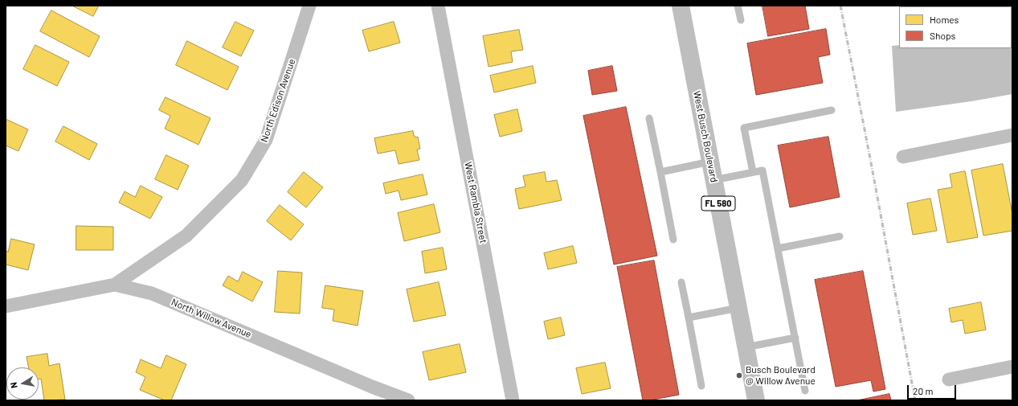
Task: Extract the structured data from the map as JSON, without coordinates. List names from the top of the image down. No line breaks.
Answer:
{"streets":{"main road":["West Busch Boulevard","FL 580"],"street":["North Edison Avenue","West Rambla Street","North Willow Avenue"]},"crossings":[["North Edison Avenue","North Willow Avenue"]],"places":["Busch Boulevard @ Willow Avenue"],"legend":["Homes","Shops"],"scale_bar":"20 m","north":"left"}
